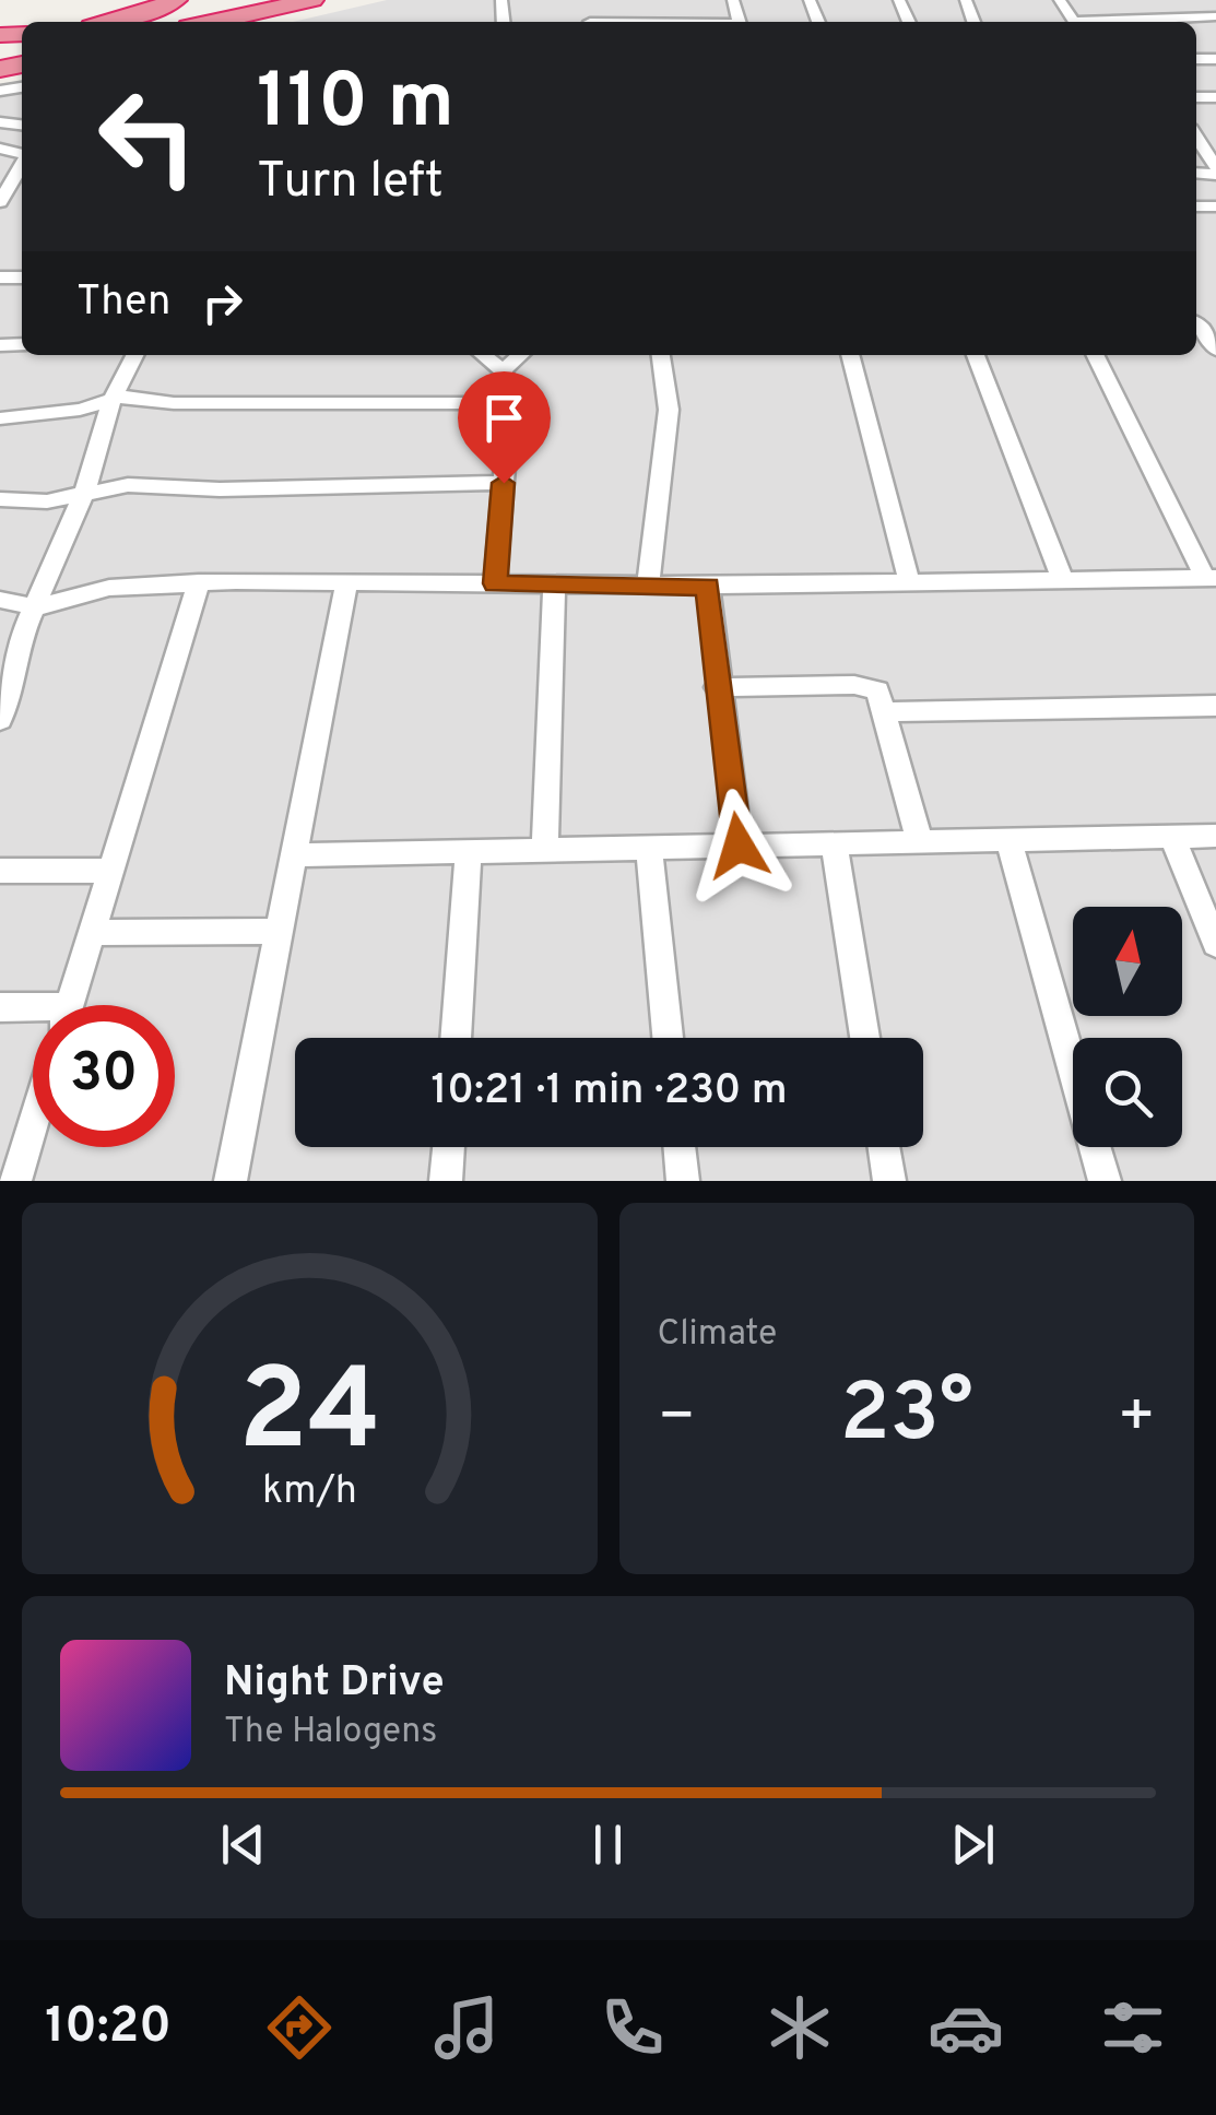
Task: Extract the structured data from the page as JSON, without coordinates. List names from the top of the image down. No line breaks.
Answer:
{"north":"top","page":{"turn":["110 m","Turn left"],"then":"Then","limit":"30","trip":"10:21 · 1 min · 230 m","tile":"Climate","heat":["−","23°","+"],"song":["Night Drive","The Halogens"],"tabs":"10:20","gauge":["24","km/h"]}}
